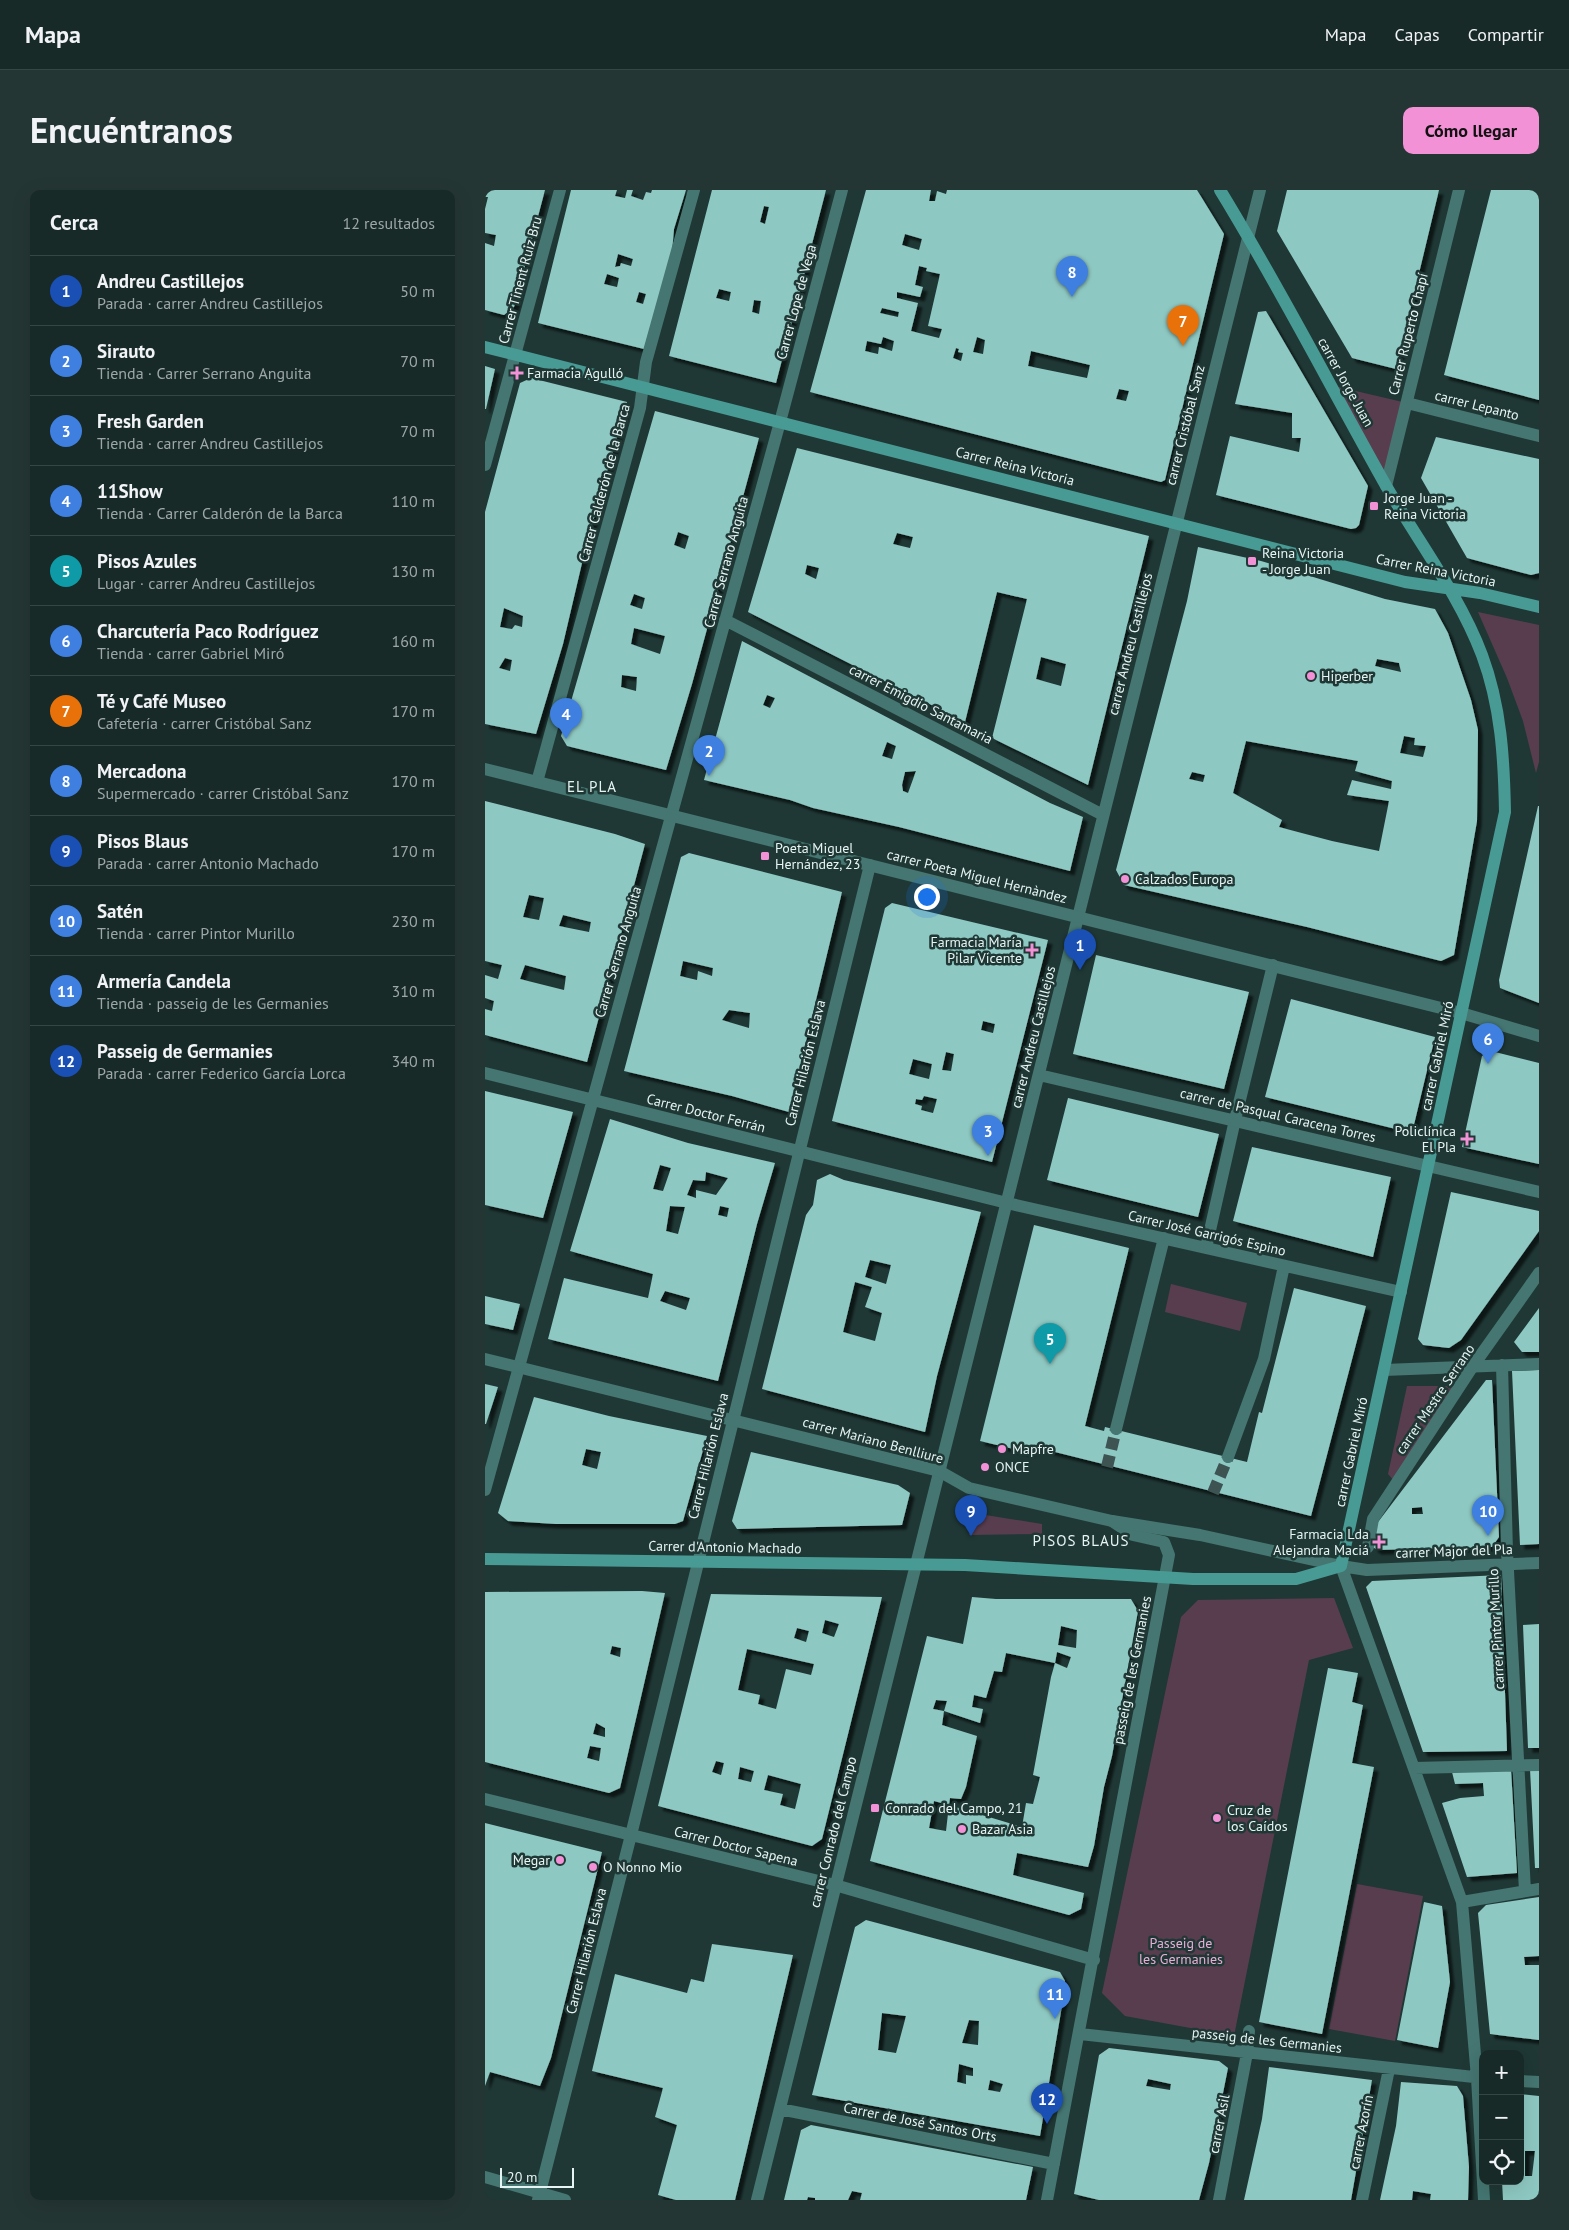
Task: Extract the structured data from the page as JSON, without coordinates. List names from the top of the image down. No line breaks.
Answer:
{"streets":{"main road":["carrer Jorge Juan","Carrer Reina Victoria","carrer Gabriel Miró","Carrer d'Antonio Machado"],"street":["Carrer Tinent Ruiz Bru","Carrer Lope de Vega","Carrer Ruperto Chapí","carrer Lepanto","carrer Cristóbal Sanz","Carrer Calderón de la Barca","Carrer Serrano Anguita","carrer Andreu Castillejos","carrer Emigdio Santamaria","carrer Poeta Miguel Hernàndez","Carrer Hilarión Eslava","Carrer Doctor Ferrán","carrer de Pasqual Caracena Torres","Carrer José Garrigós Espino","carrer Mestre Serrano","carrer Mariano Benlliure","carrer Major del Pla","carrer Pintor Murillo","passeig de les Germanies","carrer Conrado del Campo","Carrer Doctor Sapena","Carrer de José Santos Orts","carrer Asil","carrer Azorín"]},"crossings":[["Carrer Tinent Ruiz Bru","Carrer Reina Victoria"],["Carrer Lope de Vega","Carrer Reina Victoria"],["Carrer Lope de Vega","Carrer Serrano Anguita"],["Carrer Ruperto Chapí","carrer Jorge Juan"],["Carrer Ruperto Chapí","carrer Lepanto"],["carrer Jorge Juan","carrer Cristóbal Sanz"],["carrer Jorge Juan","Carrer Reina Victoria"],["carrer Jorge Juan","carrer Gabriel Miró"],["carrer Cristóbal Sanz","Carrer Reina Victoria"],["carrer Cristóbal Sanz","carrer Andreu Castillejos"],["Carrer Reina Victoria","Carrer Calderón de la Barca"],["Carrer Reina Victoria","Carrer Serrano Anguita"],["Carrer Reina Victoria","carrer Andreu Castillejos"],["Carrer Reina Victoria","carrer Gabriel Miró"],["Carrer Calderón de la Barca","carrer Poeta Miguel Hernàndez"],["Carrer Serrano Anguita","carrer Emigdio Santamaria"],["Carrer Serrano Anguita","carrer Poeta Miguel Hernàndez"],["Carrer Serrano Anguita","Carrer Doctor Ferrán"],["Carrer Serrano Anguita","carrer Mariano Benlliure"],["carrer Andreu Castillejos","carrer Emigdio Santamaria"],["carrer Andreu Castillejos","carrer Poeta Miguel Hernàndez"],["carrer Andreu Castillejos","Carrer Doctor Ferrán"],["carrer Andreu Castillejos","carrer de Pasqual Caracena Torres"],["carrer Andreu Castillejos","Carrer José Garrigós Espino"],["carrer Andreu Castillejos","carrer Mariano Benlliure"],["carrer Andreu Castillejos","carrer Conrado del Campo"],["carrer Poeta Miguel Hernàndez","carrer Gabriel Miró"],["carrer Poeta Miguel Hernàndez","Carrer Hilarión Eslava"],["carrer Gabriel Miró","carrer de Pasqual Caracena Torres"],["carrer Gabriel Miró","Carrer José Garrigós Espino"],["carrer Gabriel Miró","carrer Mariano Benlliure"],["carrer Gabriel Miró","Carrer d'Antonio Machado"],["carrer Gabriel Miró","carrer Major del Pla"],["Carrer Hilarión Eslava","Carrer Doctor Ferrán"],["Carrer Hilarión Eslava","carrer Mariano Benlliure"],["Carrer Hilarión Eslava","Carrer d'Antonio Machado"],["Carrer Hilarión Eslava","Carrer Doctor Sapena"],["Carrer Doctor Ferrán","Carrer José Garrigós Espino"],["carrer Mariano Benlliure","Carrer d'Antonio Machado"],["carrer Mariano Benlliure","carrer Major del Pla"],["carrer Mariano Benlliure","passeig de les Germanies"],["carrer Mariano Benlliure","carrer Conrado del Campo"],["Carrer d'Antonio Machado","carrer Major del Pla"],["Carrer d'Antonio Machado","passeig de les Germanies"],["Carrer d'Antonio Machado","carrer Conrado del Campo"],["carrer Major del Pla","carrer Pintor Murillo"],["passeig de les Germanies","Carrer Doctor Sapena"],["passeig de les Germanies","carrer Asil"],["passeig de les Germanies","carrer Azorín"],["carrer Conrado del Campo","Carrer Doctor Sapena"],["carrer Conrado del Campo","Carrer de José Santos Orts"]],"districts":["EL PLA","PISOS BLAUS"],"parks":["Passeig de les Germanies"],"places":{"health":["Farmacia Agulló","Farmacia María Pilar Vicente","Policlínica El Pla","Farmacia Lda Alejandra Maciá"],"transit":["Jorge Juan - Reina Victoria","Reina Victoria - Jorge Juan","Poeta Miguel Hernández, 23","Conrado del Campo, 21"],"other":["Hiperber","Calzados Europa","Mapfre","ONCE","Cruz de los Caídos","Bazar Asia","Megar","O Nonno Mio"]},"scale_bar":"20 m","page":{"header":"Mapa","nav":["Mapa","Capas","Compartir"],"title":"Encuéntranos","buttons":"Cómo llegar","heading":["Cerca","12 resultados"],"list":[{"mark":"1","name":"Andreu Castillejos","note":"Parada · carrer Andreu Castillejos","value":"50 m"},{"mark":"2","name":"Sirauto","note":"Tienda · Carrer Serrano Anguita","value":"70 m"},{"mark":"3","name":"Fresh Garden","note":"Tienda · carrer Andreu Castillejos","value":"70 m"},{"mark":"4","name":"11Show","note":"Tienda · Carrer Calderón de la Barca","value":"110 m"},{"mark":"5","name":"Pisos Azules","note":"Lugar · carrer Andreu Castillejos","value":"130 m"},{"mark":"6","name":"Charcutería Paco Rodríguez","note":"Tienda · carrer Gabriel Miró","value":"160 m"},{"mark":"7","name":"Té y Café Museo","note":"Cafetería · carrer Cristóbal Sanz","value":"170 m"},{"mark":"8","name":"Mercadona","note":"Supermercado · carrer Cristóbal Sanz","value":"170 m"},{"mark":"9","name":"Pisos Blaus","note":"Parada · carrer Antonio Machado","value":"170 m"},{"mark":"10","name":"Satén","note":"Tienda · carrer Pintor Murillo","value":"230 m"},{"mark":"11","name":"Armería Candela","note":"Tienda · passeig de les Germanies","value":"310 m"},{"mark":"12","name":"Passeig de Germanies","note":"Parada · carrer Federico García Lorca","value":"340 m"}],"pins":["8","7","4","2","1","6","3","5","9","10","11","12"],"map_buttons":["+","−"],"scale":"20 m"}}
